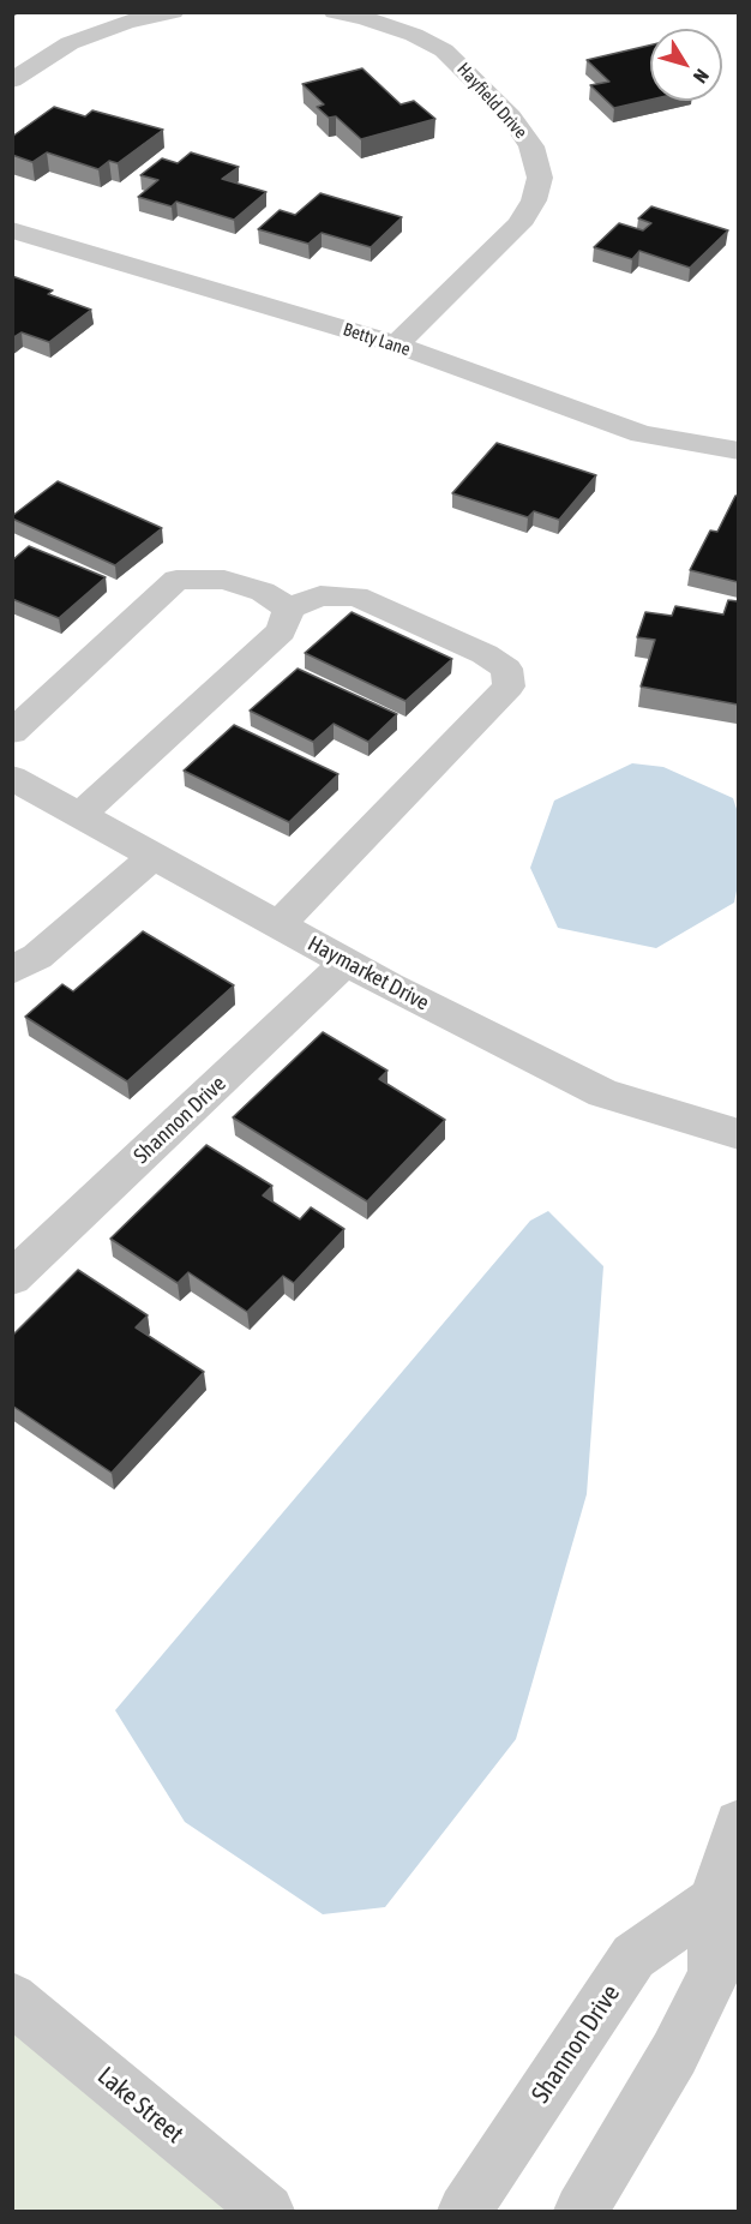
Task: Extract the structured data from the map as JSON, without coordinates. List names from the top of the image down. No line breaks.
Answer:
{"streets":{"street":["Hayfield Drive","Betty Lane","Haymarket Drive","Shannon Drive","Lake Street"]},"crossings":[["Hayfield Drive","Betty Lane"],["Haymarket Drive","Shannon Drive"]],"north":"bottom right"}
